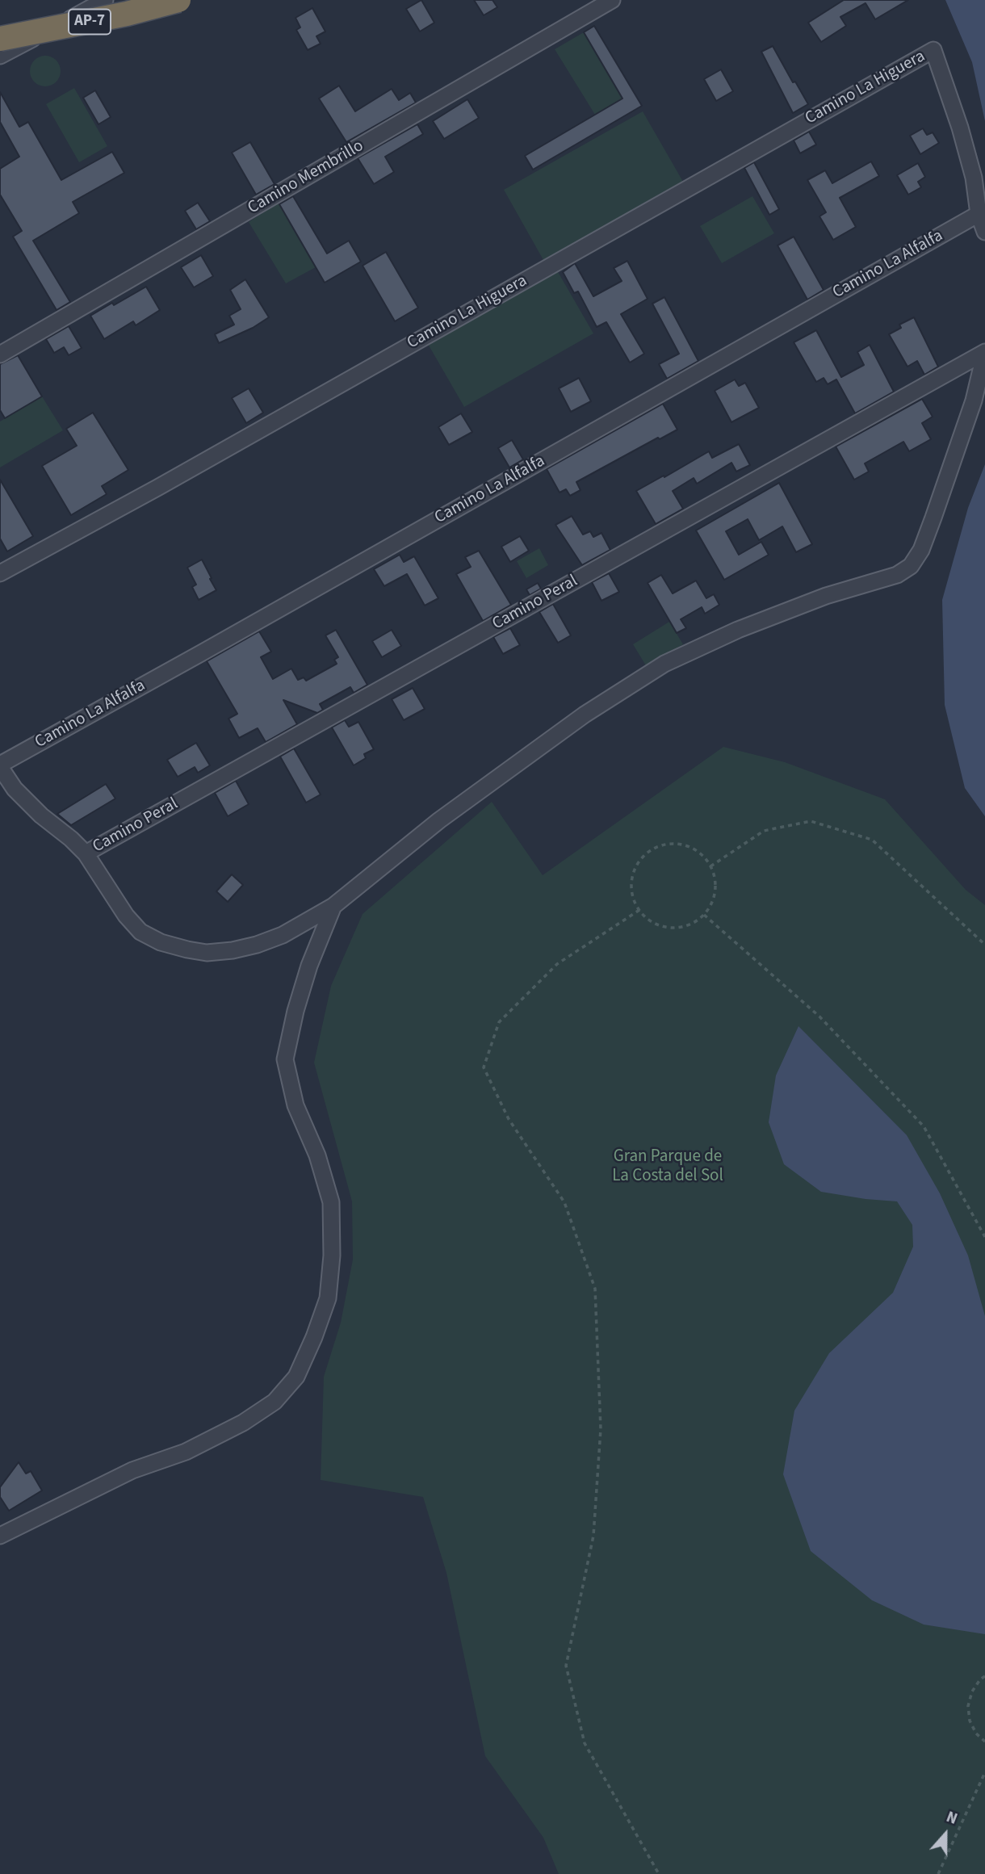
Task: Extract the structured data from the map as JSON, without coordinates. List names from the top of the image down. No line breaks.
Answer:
{"streets":{"highway":["AP-7"],"street":["Camino La Higuera","Camino Membrillo","Camino La Alfalfa","Camino Peral"]},"crossings":[["Camino La Higuera","Camino La Alfalfa"]],"parks":["Gran Parque de La Costa del Sol"],"north":"top"}
